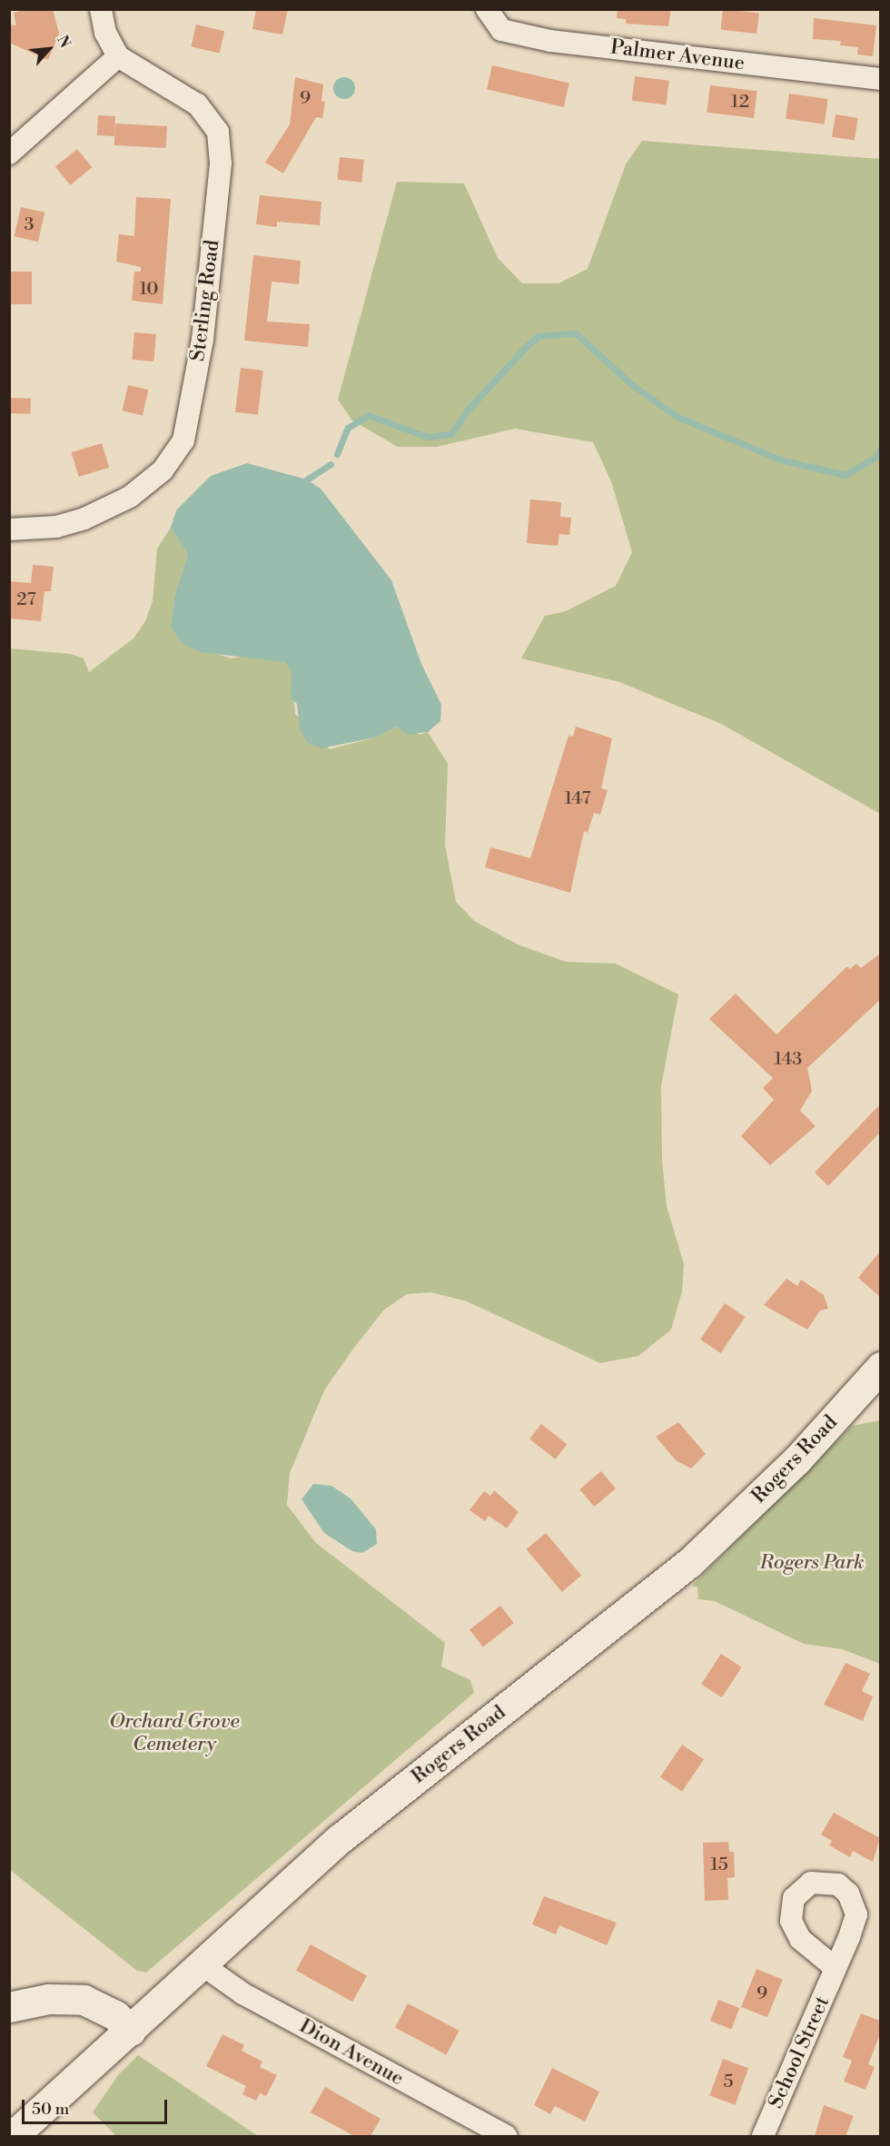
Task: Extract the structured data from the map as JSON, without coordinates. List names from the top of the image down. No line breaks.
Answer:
{"streets":{"main road":["Rogers Road"],"street":["Palmer Avenue","Sterling Road","Dion Avenue","School Street"]},"crossings":[["Rogers Road","Dion Avenue"]],"parks":["Rogers Park","Orchard Grove Cemetery"],"house_numbers":["9","12","3","10","27","147","143","15","9","5"],"scale_bar":"50 m","north":"top right"}
